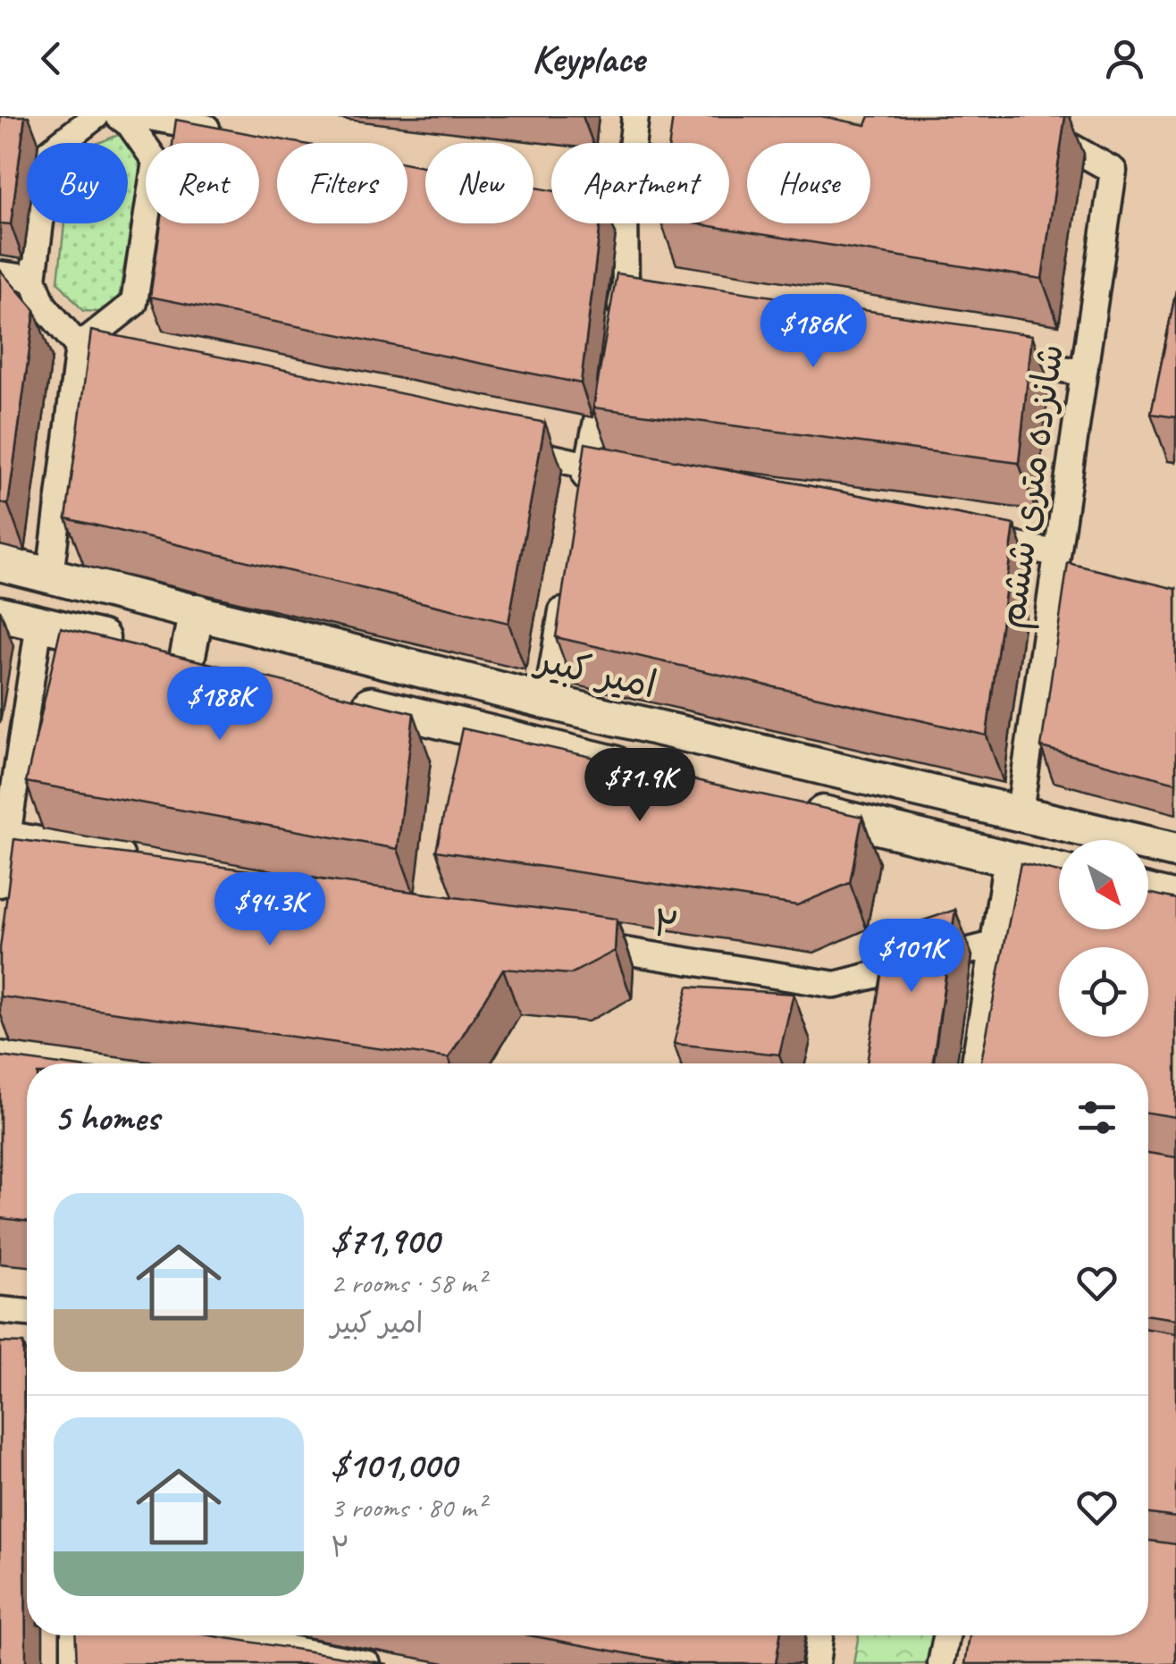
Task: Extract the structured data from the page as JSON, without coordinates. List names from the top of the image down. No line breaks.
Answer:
{"streets":{"main road":["امیر کبیر"],"street":["شانزده متری ششم","۲"]},"crossings":[["شانزده متری ششم","امیر کبیر"]],"north":"bottom right","page":{"header":"Keyplace","chip":["Buy","Rent","Filters","New","Apartment","House"],"price":["$186K","$188K","$71.9K","$94.3K","$101K"],"heading":"5 homes","list":[{"name":"$71,900","note":"2 rooms · 58 m² · امیر کبیر"},{"name":"$101,000","note":"3 rooms · 80 m² · ۲"}]}}
